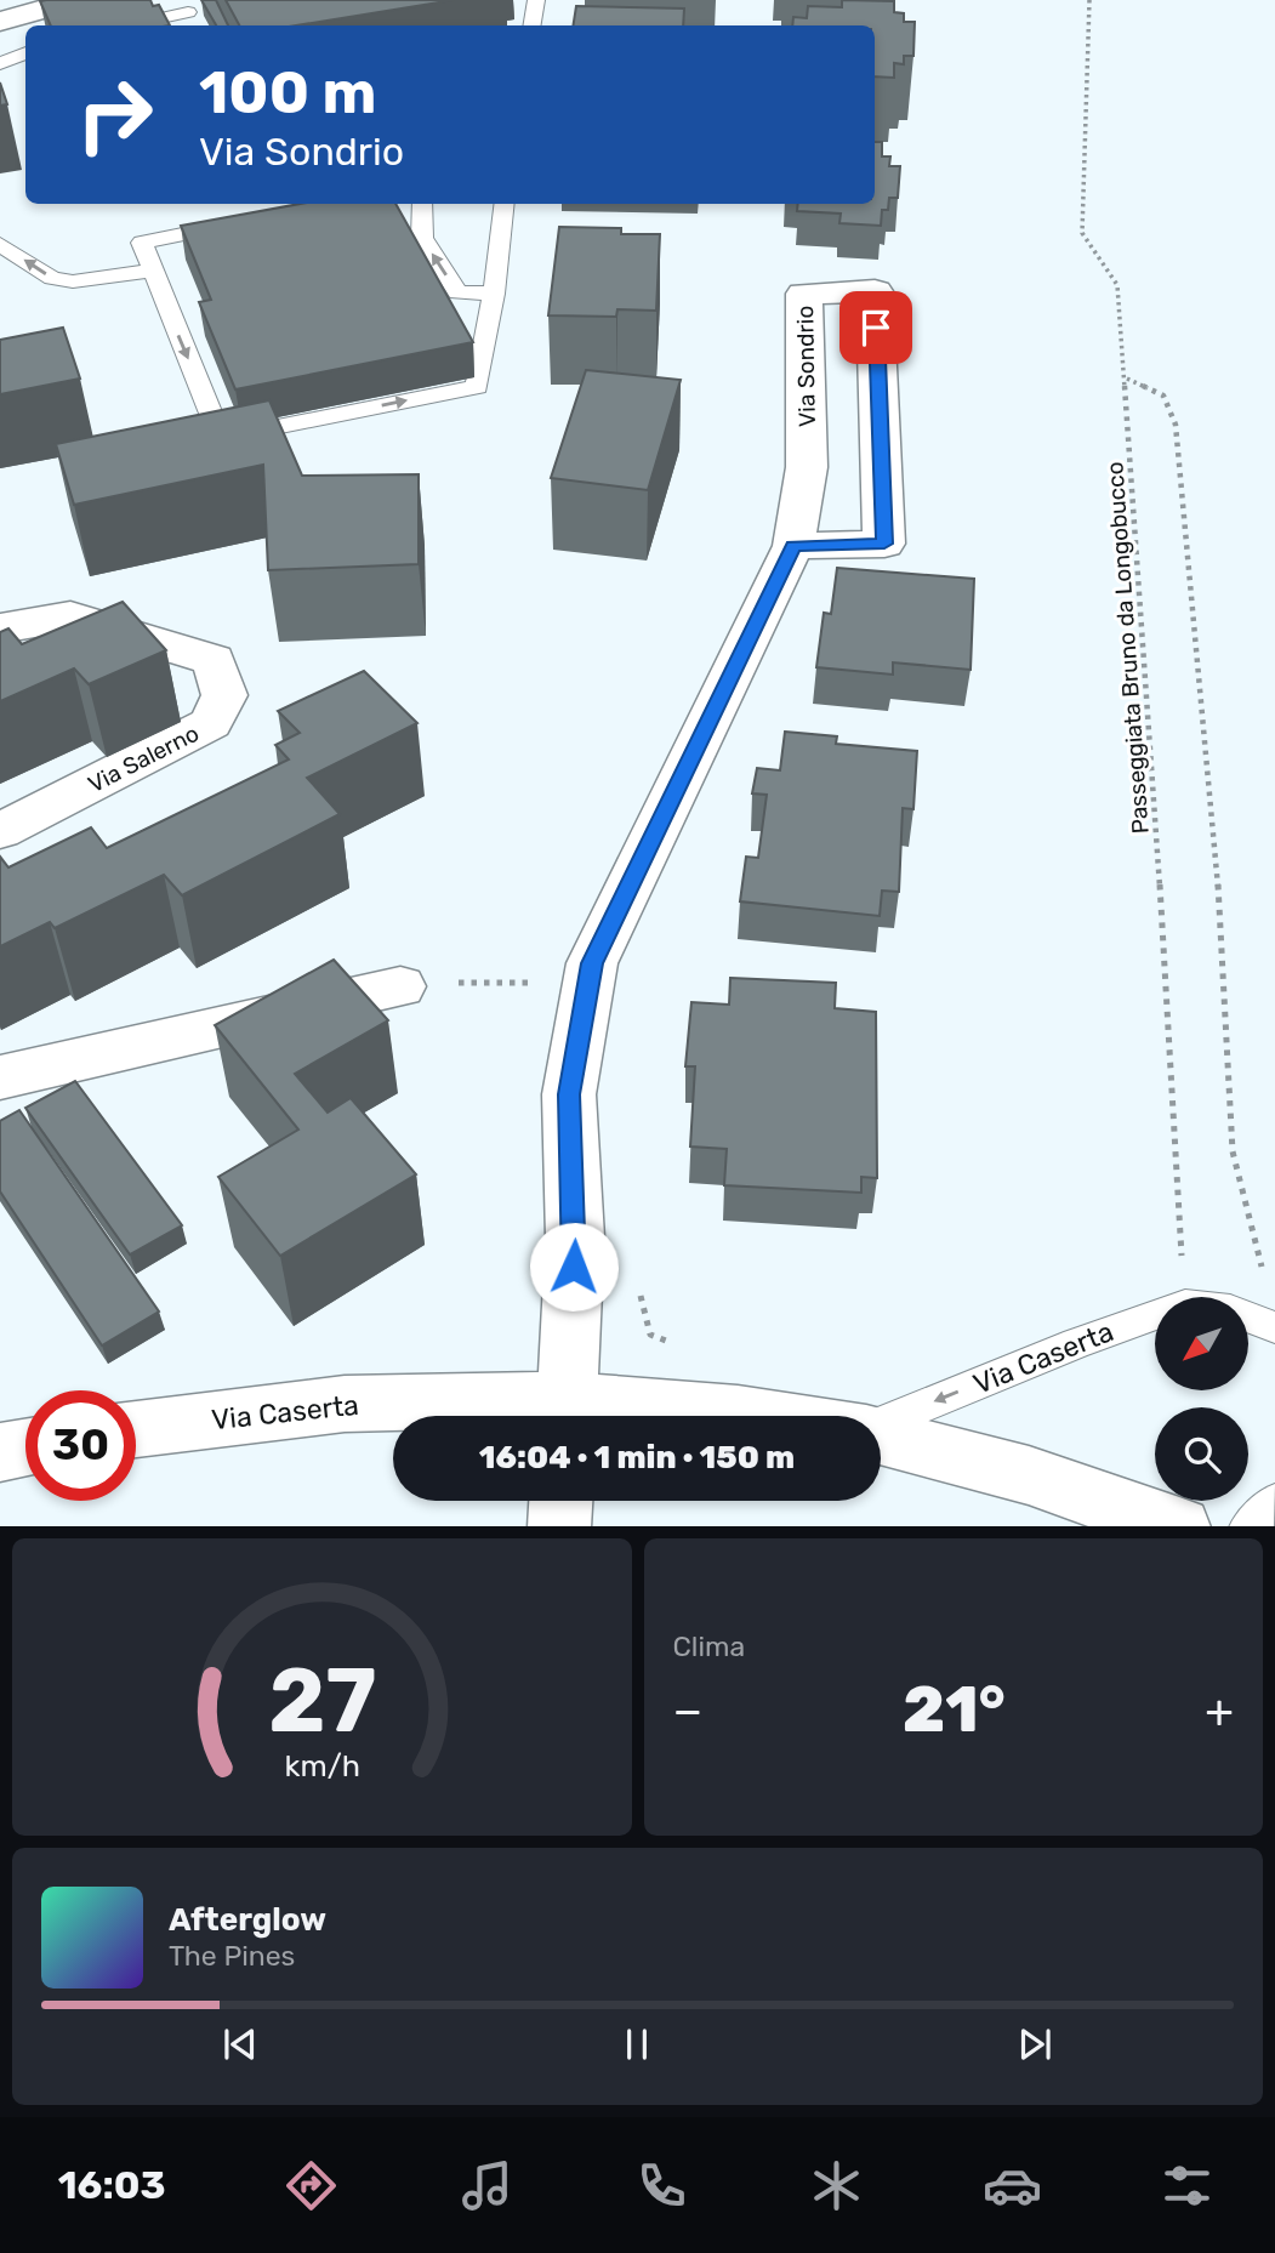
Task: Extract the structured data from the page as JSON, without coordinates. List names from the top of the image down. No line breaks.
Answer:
{"streets":{"street":["Via Sondrio","Via Salerno","Via Caserta"],"path":["Passeggiata Bruno da Longobucco"]},"crossings":[["Via Sondrio","Via Caserta"]],"north":"bottom left","page":{"turn":["100 m","Via Sondrio"],"limit":"30","trip":"16:04 · 1 min · 150 m","tile":"Clima","heat":["−","21°","+"],"song":["Afterglow","The Pines"],"tabs":"16:03","gauge":["27","km/h"]}}
